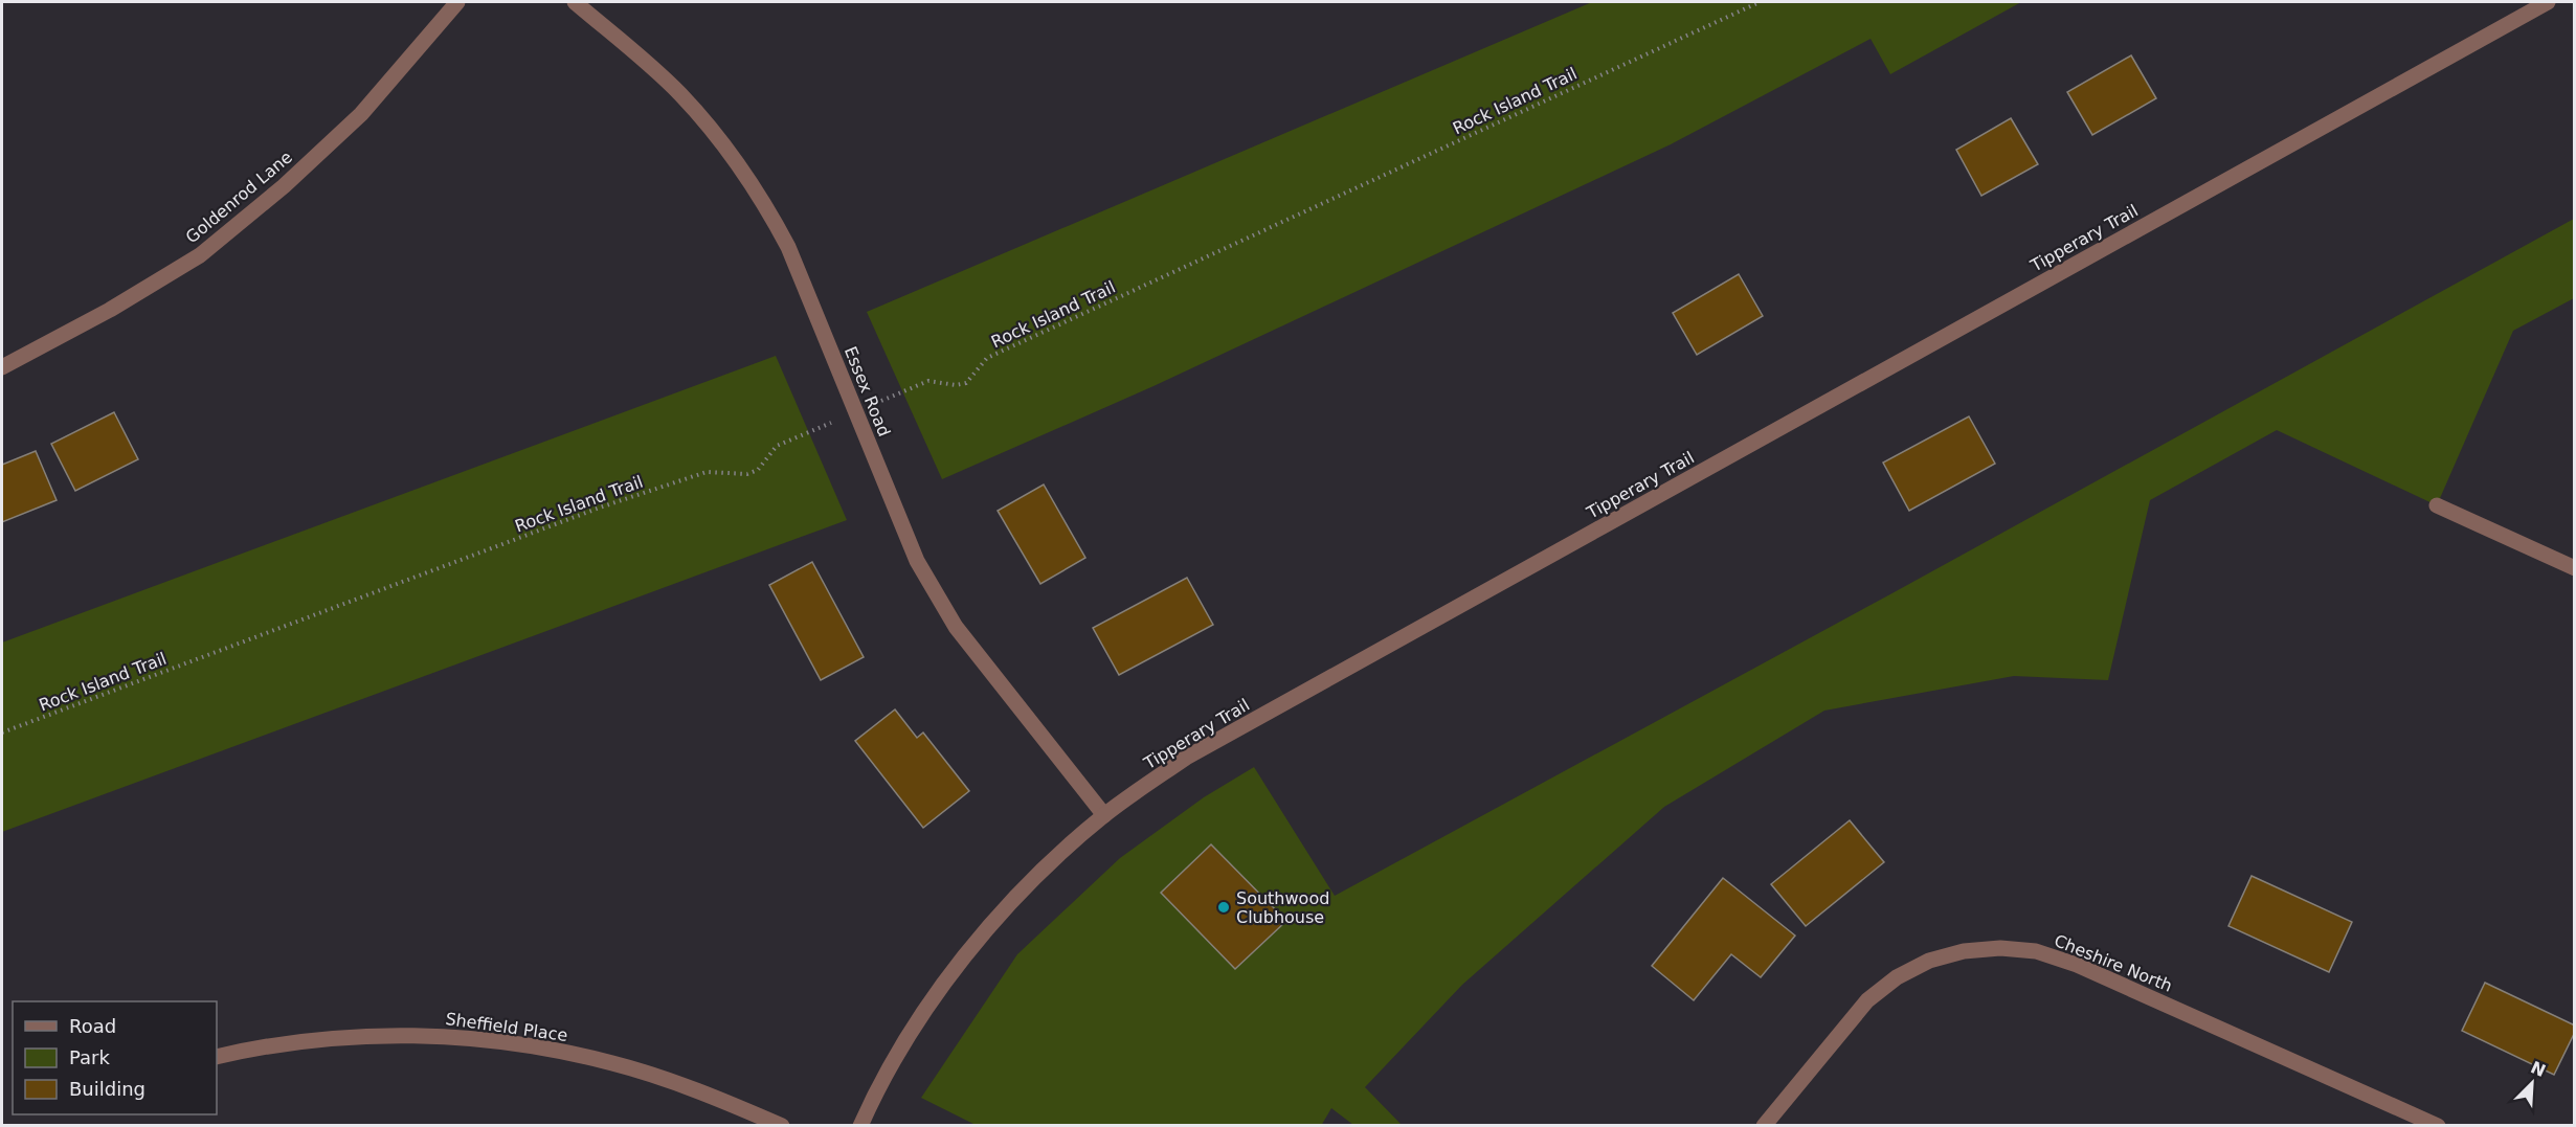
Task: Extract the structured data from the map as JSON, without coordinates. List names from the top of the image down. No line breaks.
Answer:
{"streets":{"street":["Goldenrod Lane","Tipperary Trail","Essex Road","Cheshire North","Sheffield Place"],"path":["Rock Island Trail"]},"crossings":[["Rock Island Trail","Essex Road"],["Tipperary Trail","Essex Road"]],"places":["Southwood Clubhouse"],"legend":["Road","Park","Building"],"north":"top right"}
